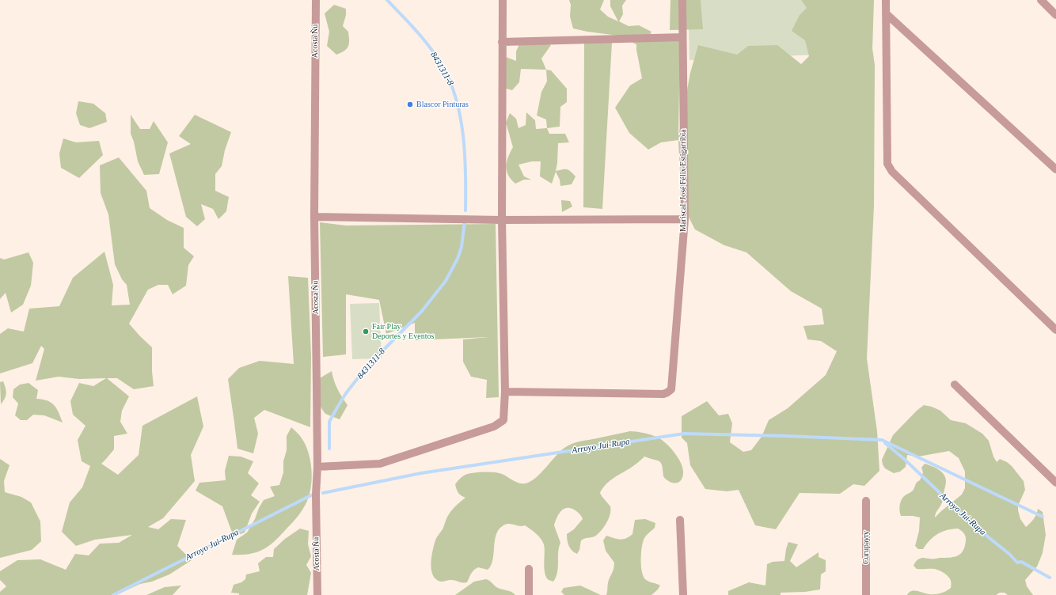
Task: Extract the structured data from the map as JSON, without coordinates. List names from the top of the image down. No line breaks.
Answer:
{"streets":{"street":["Acosta Ñu","Mariscal. José Félix Estigarribia","Curupayty"]},"water":["8431311-8","Arroyo Jui-Rupa"],"places":["Blascor Pinturas","Fair Play Deportes y Eventos"]}
